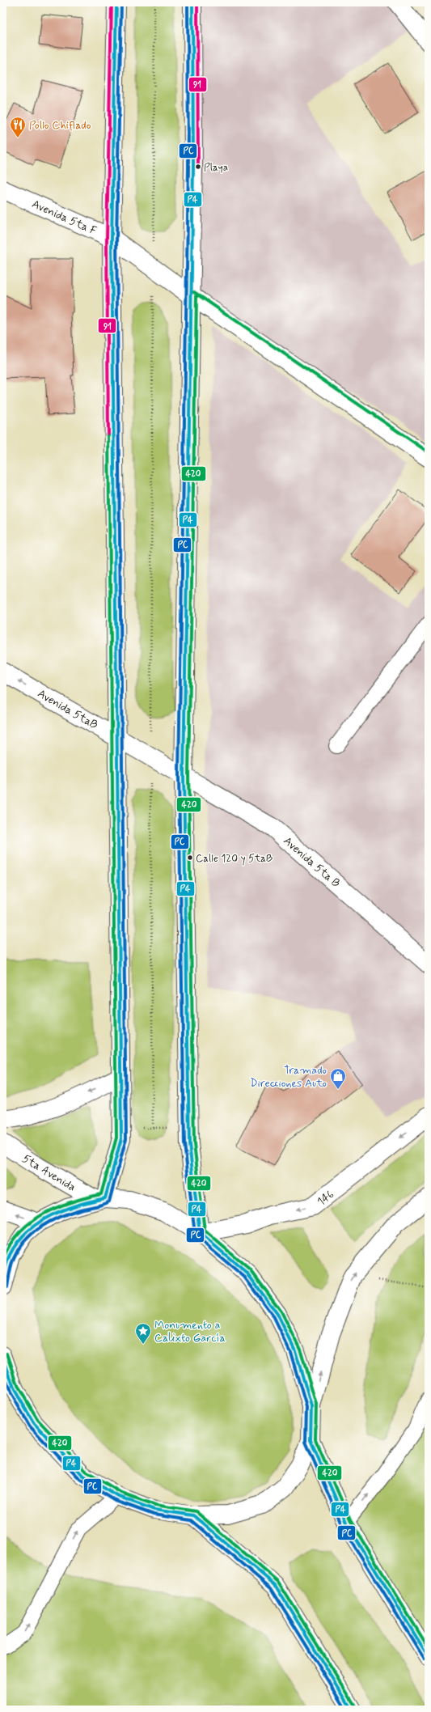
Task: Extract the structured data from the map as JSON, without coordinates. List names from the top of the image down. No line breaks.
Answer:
{"streets":{"main road":["Avenida 5ta F","Avenida 5taB","Avenida 5ta B","5ta Avenida","146"]},"crossings":[["Avenida 5taB","Avenida 5ta B"]],"one_way":["Avenida 5taB"],"places":{"restaurant":["Pollo Chiflado"],"other":["Playa","Calle 120 y 5taB"],"shop":["Tramado Direcciones Auto"],"place":["Monumento a Calixto García"]},"lines":["transit line P4","transit line PC","transit line 91","transit line 420"]}
